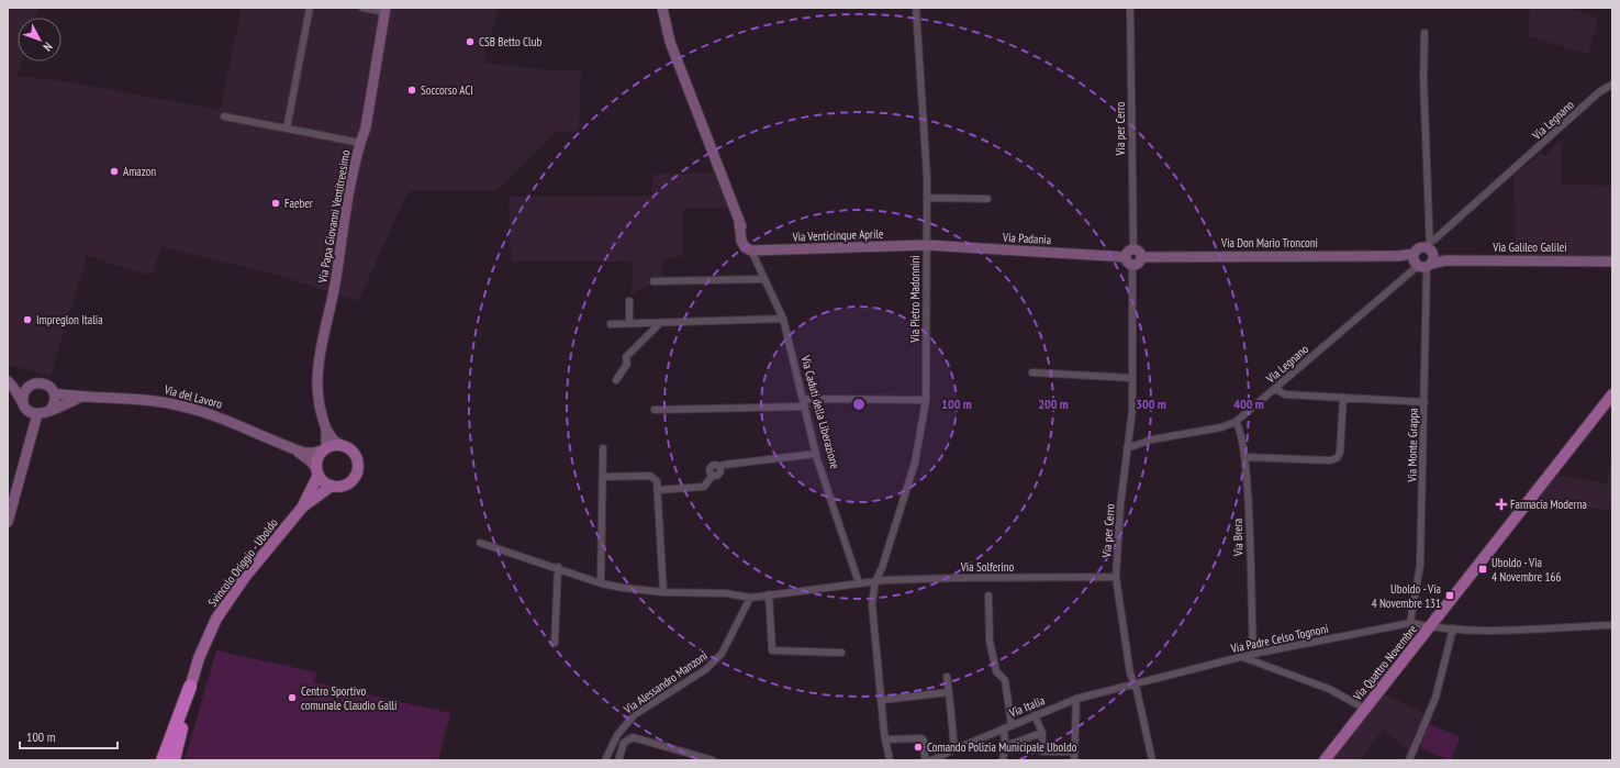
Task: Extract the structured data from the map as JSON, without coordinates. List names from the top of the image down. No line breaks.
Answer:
{"streets":{"main road":["Svincolo Origgio - Uboldo","Via Quattro Novembre"],"street":["Via Legnano","Via per Cerro","Via Papa Giovanni Ventitreesimo","Via Venticinque Aprile","Via Padania","Via Don Mario Tronconi","Via Galileo Galilei","Via Pietro Madonnini","Via del Lavoro","Via Caduti della Liberazione","Via Monte Grappa","Via Brera","Via Solferino","Via Padre Celso Tognoni","Via Alessandro Manzoni","Via Italia"]},"crossings":[["Via Legnano","Via per Cerro"],["Via Legnano","Via Don Mario Tronconi"],["Via Legnano","Via Galileo Galilei"],["Via Legnano","Via Monte Grappa"],["Via Legnano","Via Brera"],["Via per Cerro","Via Padania"],["Via per Cerro","Via Don Mario Tronconi"],["Via per Cerro","Via Solferino"],["Via per Cerro","Via Padre Celso Tognoni"],["Via per Cerro","Via Italia"],["Via Papa Giovanni Ventitreesimo","Via del Lavoro"],["Via Papa Giovanni Ventitreesimo","Svincolo Origgio - Uboldo"],["Via Venticinque Aprile","Via Padania"],["Via Venticinque Aprile","Via Pietro Madonnini"],["Via Venticinque Aprile","Via Caduti della Liberazione"],["Via Padania","Via Don Mario Tronconi"],["Via Padania","Via Pietro Madonnini"],["Via Don Mario Tronconi","Via Galileo Galilei"],["Via Don Mario Tronconi","Via Monte Grappa"],["Via Galileo Galilei","Via Monte Grappa"],["Via Pietro Madonnini","Via Solferino"],["Via del Lavoro","Svincolo Origgio - Uboldo"],["Via Caduti della Liberazione","Via Solferino"],["Via Monte Grappa","Via Padre Celso Tognoni"],["Via Brera","Via Padre Celso Tognoni"],["Via Solferino","Via Alessandro Manzoni"],["Via Padre Celso Tognoni","Via Quattro Novembre"],["Via Padre Celso Tognoni","Via Italia"]],"places":{"other":["CSB Betto Club","Soccorso ACI","Amazon","Faeber","Impreglon Italia","Centro Sportivo comunale Claudio Galli","Comando Polizia Municipale Uboldo"],"health":["Farmacia Moderna"],"transit":["Uboldo - Via 4 Novembre 166","Uboldo - Via 4 Novembre 131"]},"scale_bar":"100 m","north":"bottom right","rings":["100 m","200 m","300 m","400 m"]}
